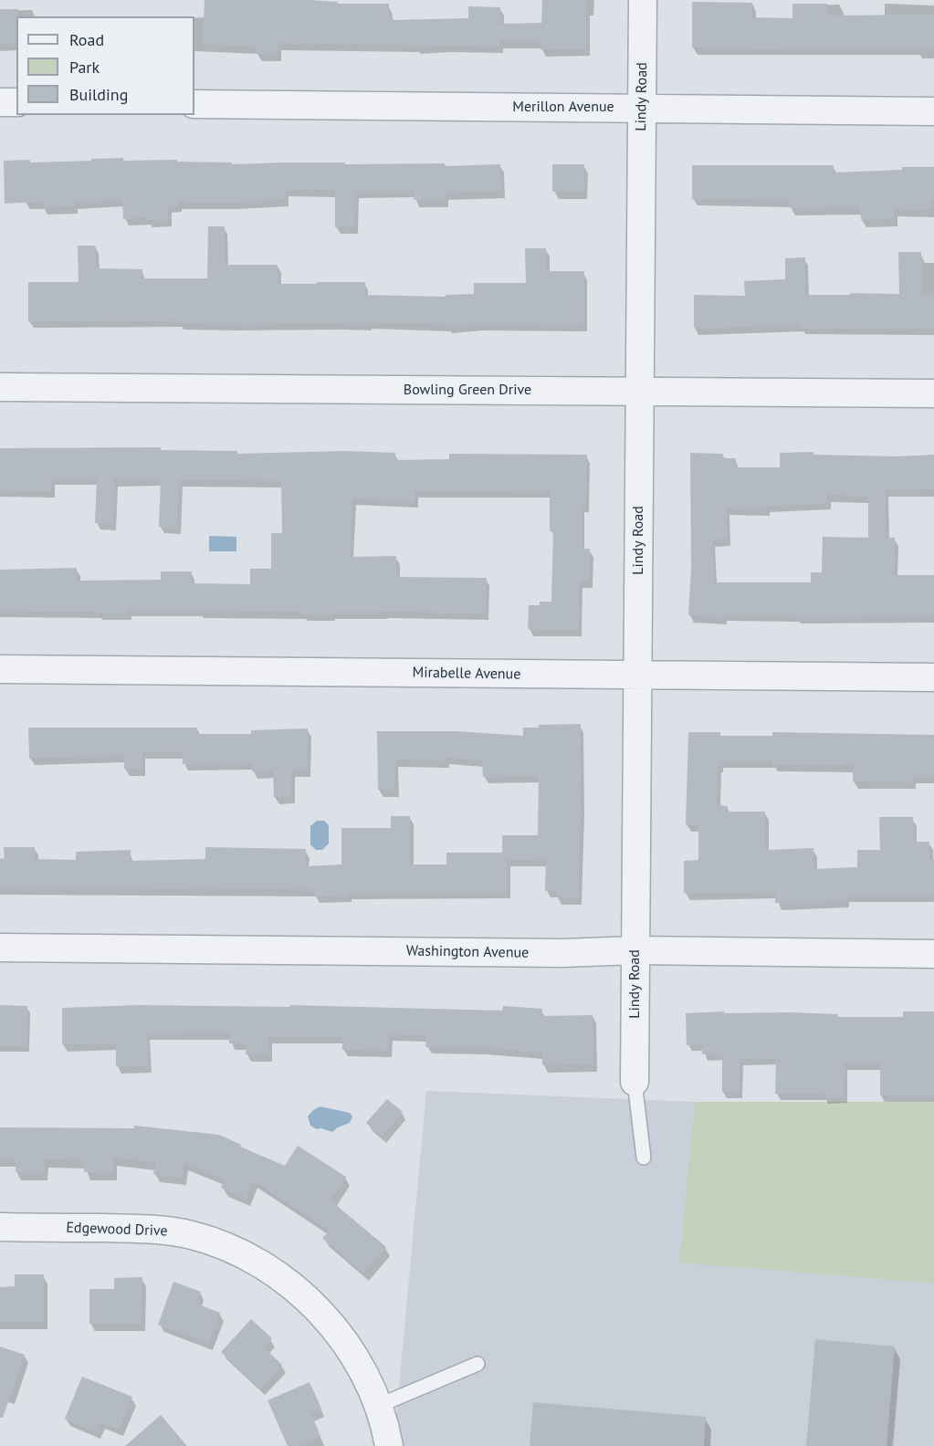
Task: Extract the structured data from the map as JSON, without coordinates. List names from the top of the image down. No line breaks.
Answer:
{"streets":{"street":["Lindy Road","Merillon Avenue","Bowling Green Drive","Mirabelle Avenue","Washington Avenue","Edgewood Drive"]},"crossings":[["Lindy Road","Merillon Avenue"],["Lindy Road","Bowling Green Drive"],["Lindy Road","Mirabelle Avenue"],["Lindy Road","Washington Avenue"]],"legend":["Road","Park","Building"]}
